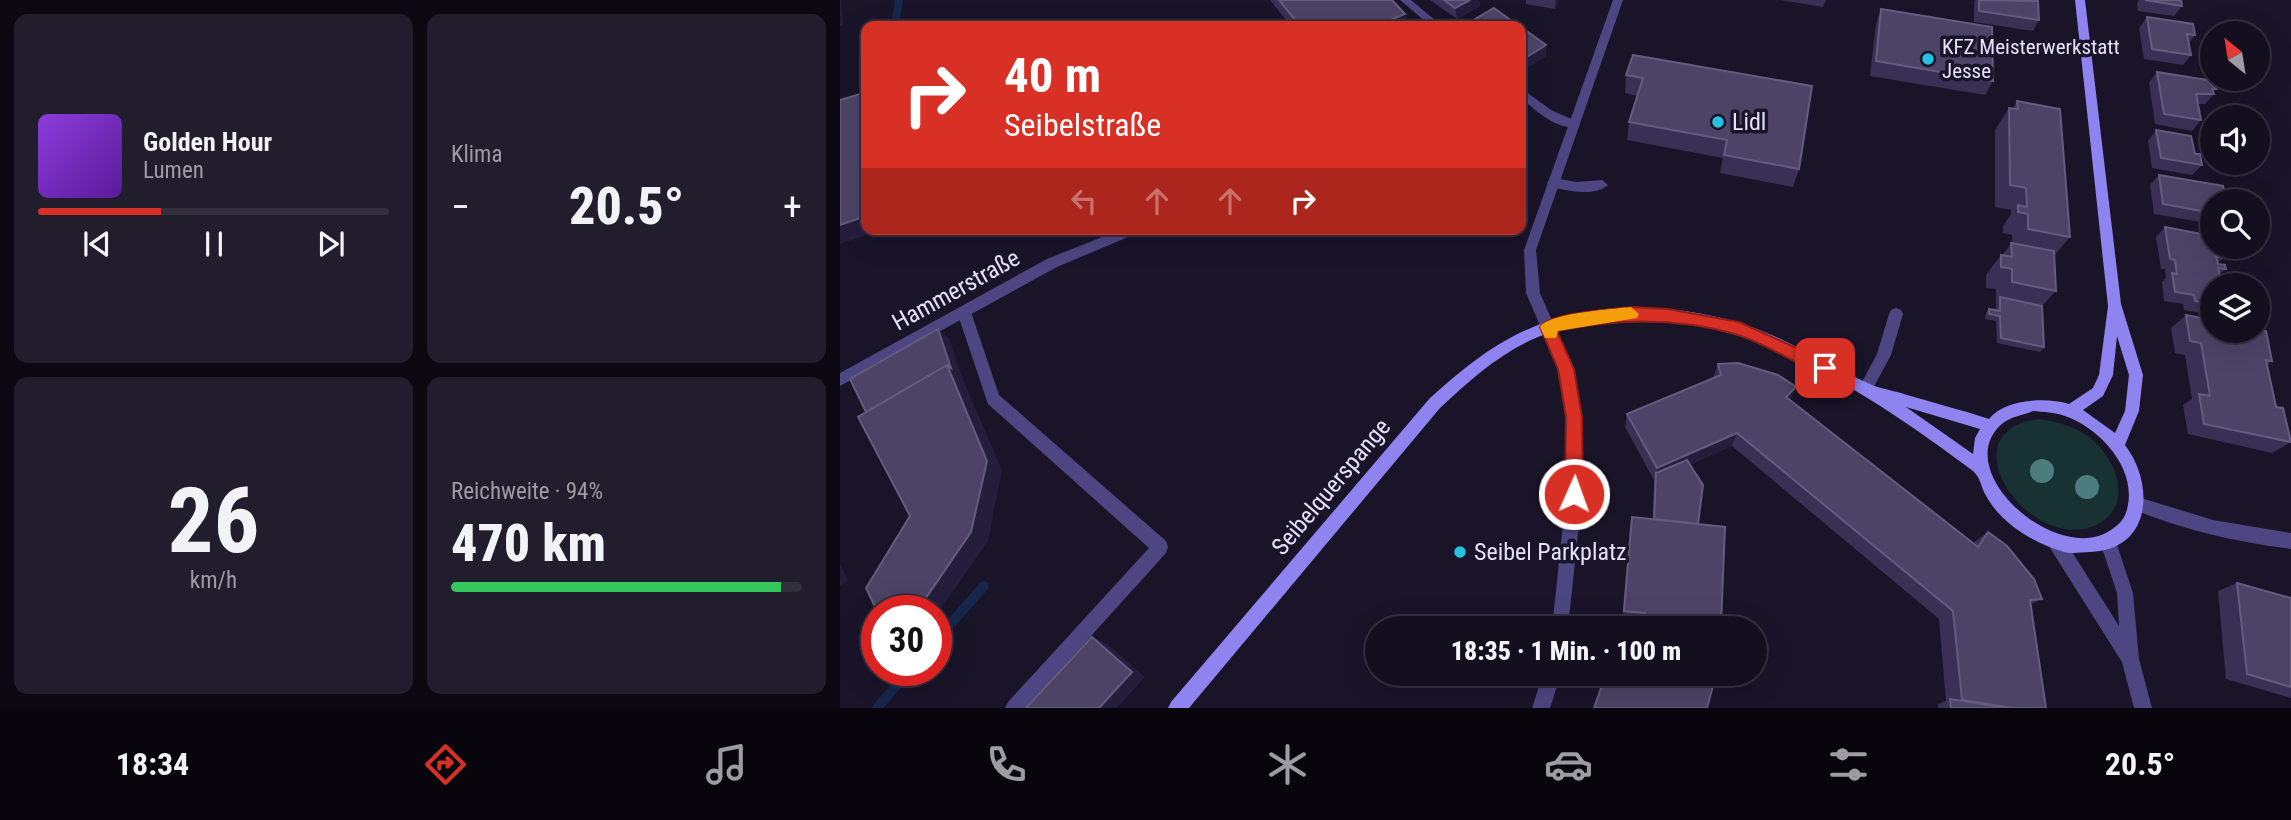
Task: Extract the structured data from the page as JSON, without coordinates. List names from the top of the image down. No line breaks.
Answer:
{"streets":{"main road":["Seibelquerspange"],"street":["Hammerstraße"]},"places":["KFZ Meisterwerkstatt Jesse","Lidl","Seibel Parkplatz"],"north":"top left","page":{"tile":["Klima",["26","km/h"],["Reichweite · 94%","470 km"]],"turn":["40 m","Seibelstraße"],"song":["Golden Hour","Lumen"],"heat":["−","20.5°","+"],"limit":"30","trip":"18:35 · 1 Min. · 100 m","tabs":["18:34","20.5°"]}}
